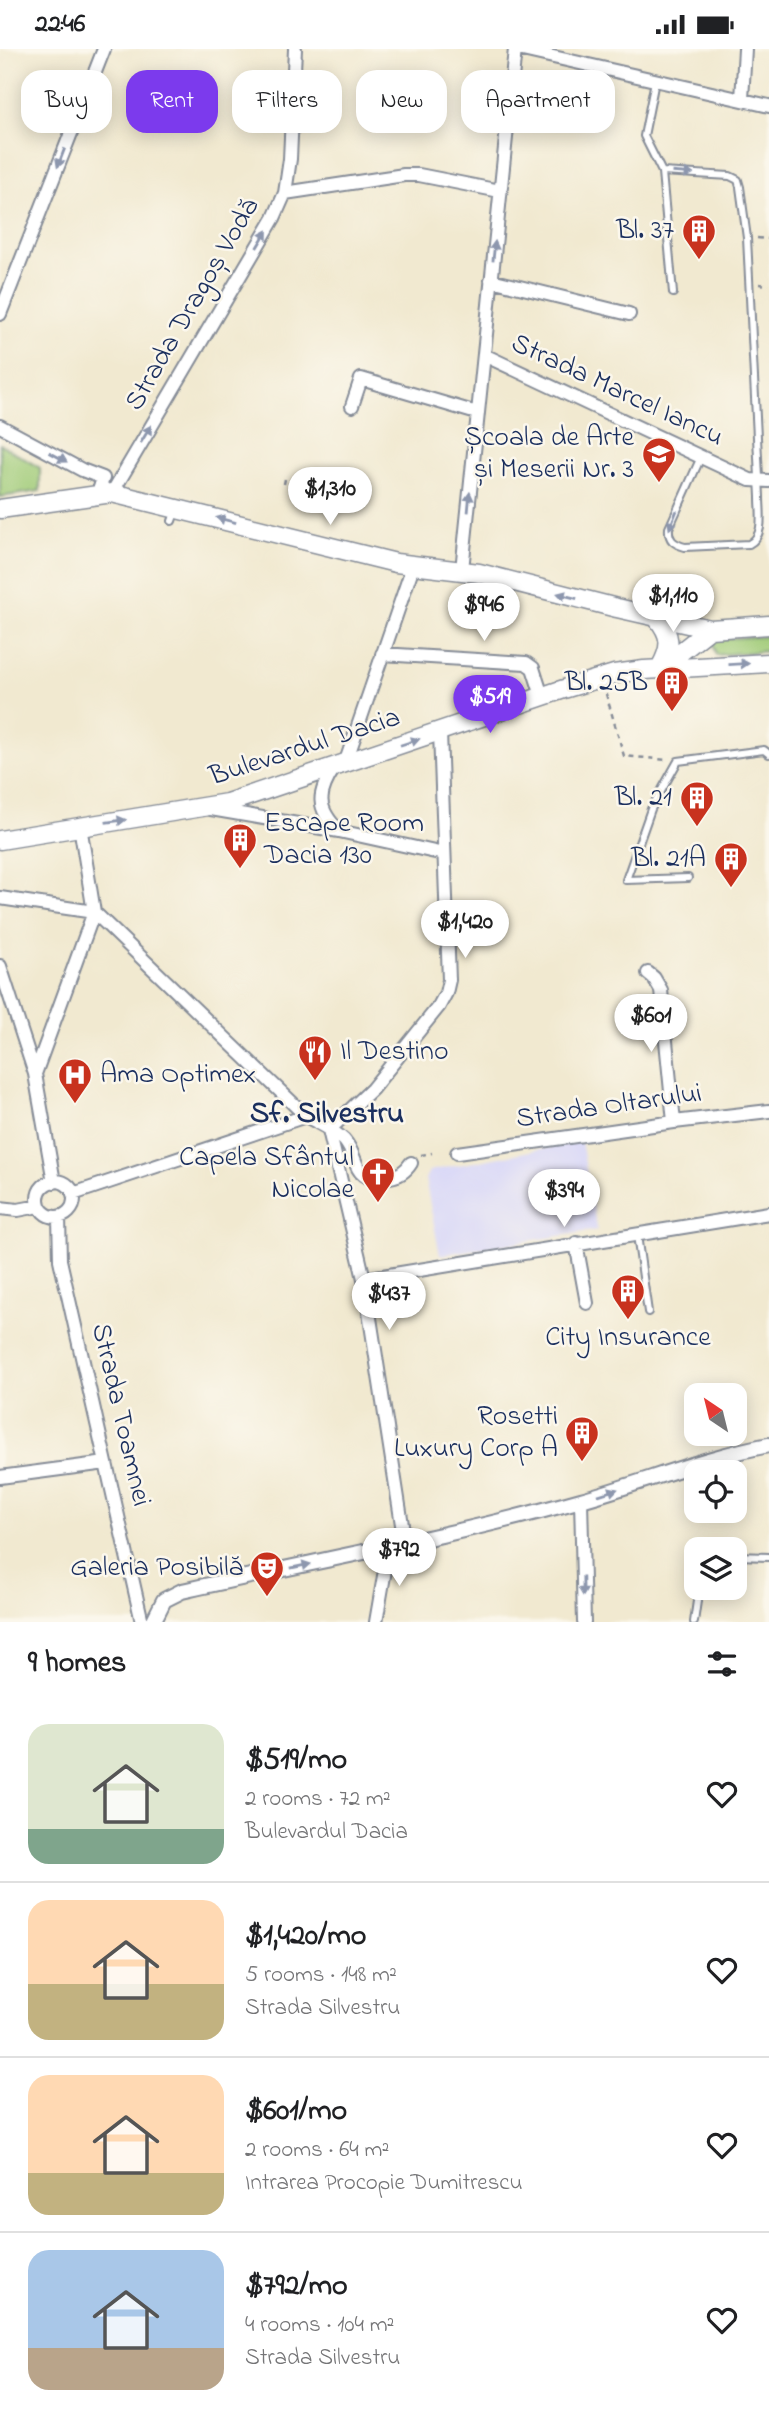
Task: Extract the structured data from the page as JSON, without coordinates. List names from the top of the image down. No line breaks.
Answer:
{"streets":{"main road":["Bulevardul Dacia"],"street":["Strada Dragoș Vodă","Strada Marcel Iancu","Strada Oltarului","Strada Toamnei"]},"one_way":["Strada Dragoș Vodă","Bulevardul Dacia"],"districts":["Sf. Silvestru"],"places":{"building":["Bl. 37","Bl. 25B","Bl. 21","Escape Room Dacia 130","Bl. 21A","City Insurance","Rosetti Luxury Corp A"],"school or university":["Școala de Arte și Meserii Nr. 3"],"restaurant":["Il Destino"],"hospital":["Ama Optimex"],"church":["Capela Sfântul Nicolae"],"theatre":["Galeria Posibilă"]},"north":"top left","page":{"status":"22:46","chip":["Buy","Rent","Filters","New","Apartment"],"price":["$1,310","$1,110","$946","$519","$1,420","$601","$394","$437","$792"],"heading":"9 homes","list":[{"name":"$519/mo","note":"2 rooms · 72 m² · Bulevardul Dacia"},{"name":"$1,420/mo","note":"5 rooms · 148 m² · Strada Silvestru"},{"name":"$601/mo","note":"2 rooms · 64 m² · Intrarea Procopie Dumitrescu"},{"name":"$792/mo","note":"4 rooms · 104 m² · Strada Silvestru"}]}}
